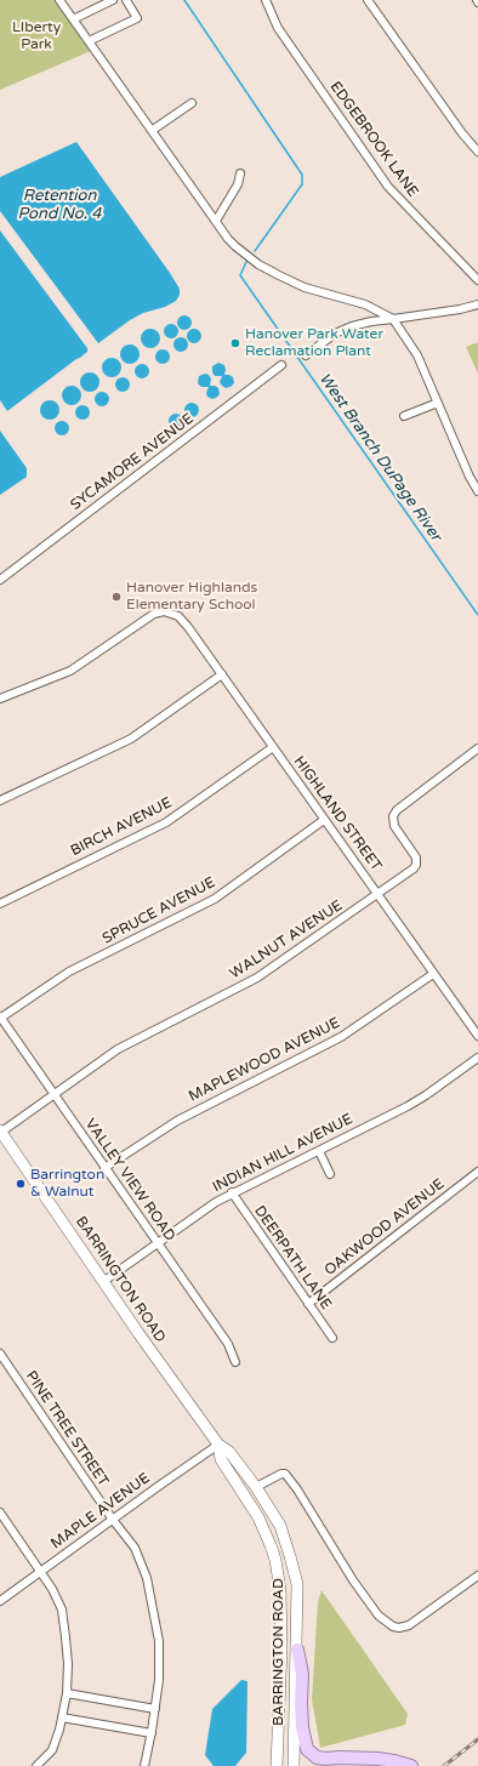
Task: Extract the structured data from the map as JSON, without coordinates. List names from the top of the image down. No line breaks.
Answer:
{"streets":{"main road":["BARRINGTON ROAD"],"street":["EDGEBROOK LANE","SYCAMORE AVENUE","HIGHLAND STREET","BIRCH AVENUE","SPRUCE AVENUE","WALNUT AVENUE","MAPLEWOOD AVENUE","INDIAN HILL AVENUE","VALLEY VIEW ROAD","OAKWOOD AVENUE","DEERPATH LANE","PINE TREE STREET","MAPLE AVENUE"]},"crossings":[["HIGHLAND STREET","BIRCH AVENUE"],["HIGHLAND STREET","SPRUCE AVENUE"],["HIGHLAND STREET","WALNUT AVENUE"],["HIGHLAND STREET","MAPLEWOOD AVENUE"],["SPRUCE AVENUE","VALLEY VIEW ROAD"],["WALNUT AVENUE","VALLEY VIEW ROAD"],["WALNUT AVENUE","BARRINGTON ROAD"],["MAPLEWOOD AVENUE","VALLEY VIEW ROAD"],["INDIAN HILL AVENUE","VALLEY VIEW ROAD"],["INDIAN HILL AVENUE","DEERPATH LANE"],["INDIAN HILL AVENUE","BARRINGTON ROAD"],["OAKWOOD AVENUE","DEERPATH LANE"],["BARRINGTON ROAD","MAPLE AVENUE"],["PINE TREE STREET","MAPLE AVENUE"]],"water":["Retention Pond No. 4","West Branch DuPage River"],"parks":["LIberty Park"],"places":["Hanover Park Water Reclamation Plant","Hanover Highlands Elementary School","Barrington & Walnut"]}
